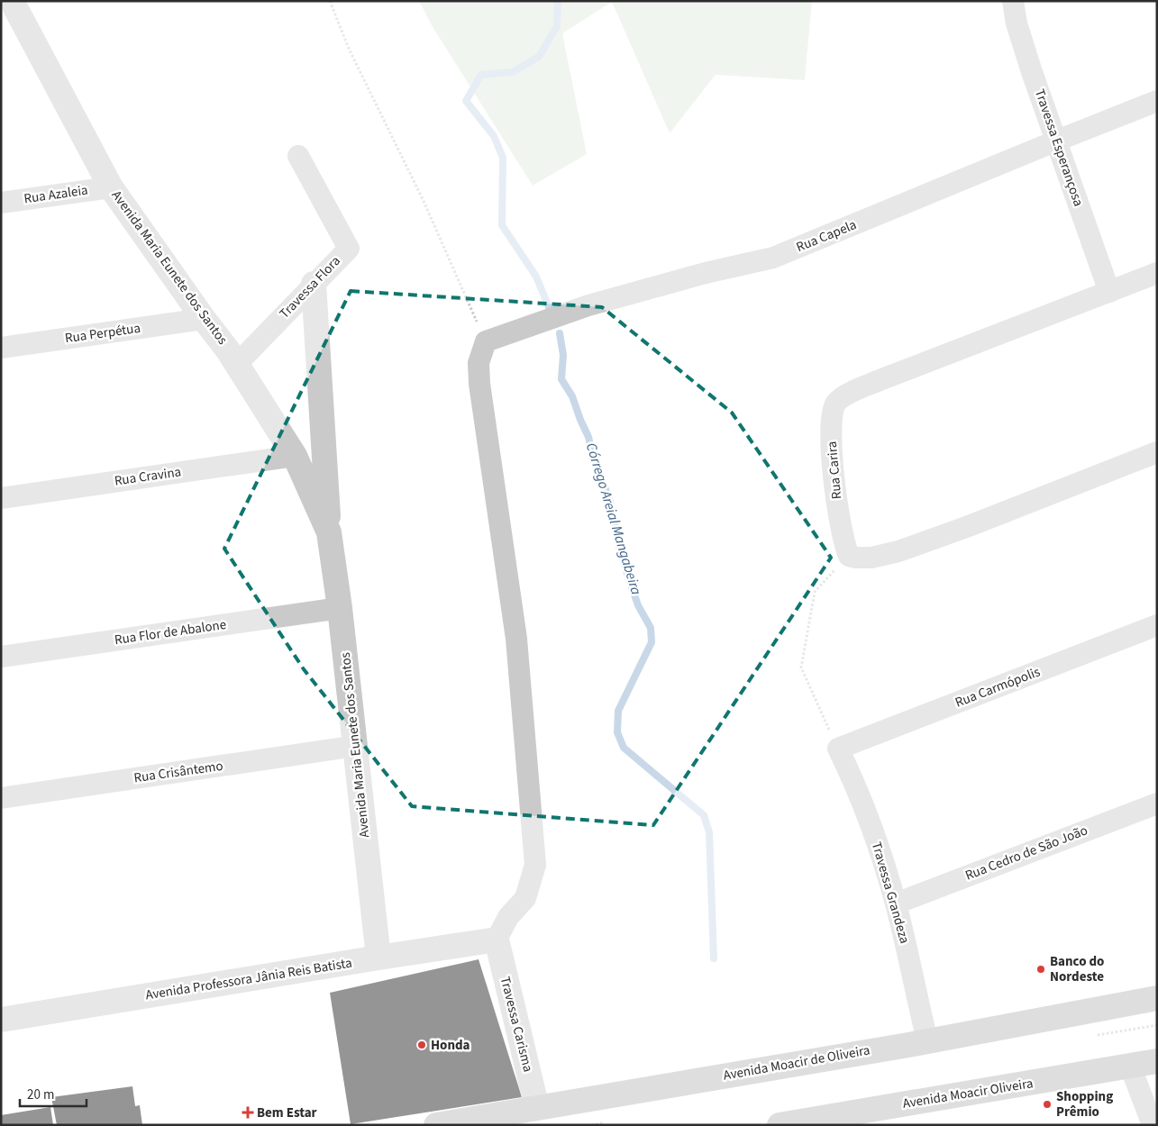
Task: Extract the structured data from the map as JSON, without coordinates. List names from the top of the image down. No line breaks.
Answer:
{"streets":{"main road":["Avenida Moacir de Oliveira","Avenida Moacir Oliveira"],"street":["Travessa Esperançosa","Rua Azaleia","Rua Capela","Avenida Maria Eunete dos Santos","Travessa Flora","Rua Perpétua","Rua Carira","Rua Cravina","Rua Flor de Abalone","Rua Carmópolis","Rua Crisântemo","Rua Cedro de São João","Travessa Grandeza","Avenida Professora Jânia Reis Batista","Travessa Carisma"]},"crossings":[["Travessa Esperançosa","Rua Capela"],["Travessa Esperançosa","Rua Carira"],["Rua Azaleia","Avenida Maria Eunete dos Santos"],["Avenida Maria Eunete dos Santos","Travessa Flora"],["Avenida Maria Eunete dos Santos","Rua Perpétua"],["Avenida Maria Eunete dos Santos","Rua Cravina"],["Avenida Maria Eunete dos Santos","Rua Flor de Abalone"],["Avenida Maria Eunete dos Santos","Rua Crisântemo"],["Avenida Maria Eunete dos Santos","Avenida Professora Jânia Reis Batista"],["Rua Carmópolis","Travessa Grandeza"],["Rua Cedro de São João","Travessa Grandeza"],["Travessa Grandeza","Avenida Moacir de Oliveira"],["Avenida Professora Jânia Reis Batista","Travessa Carisma"],["Travessa Carisma","Avenida Moacir de Oliveira"]],"water":["Córrego Areial Mangabeira"],"places":{"other":["Banco do Nordeste","Honda","Shopping Prêmio"],"health":["Bem Estar"]},"scale_bar":"20 m"}
